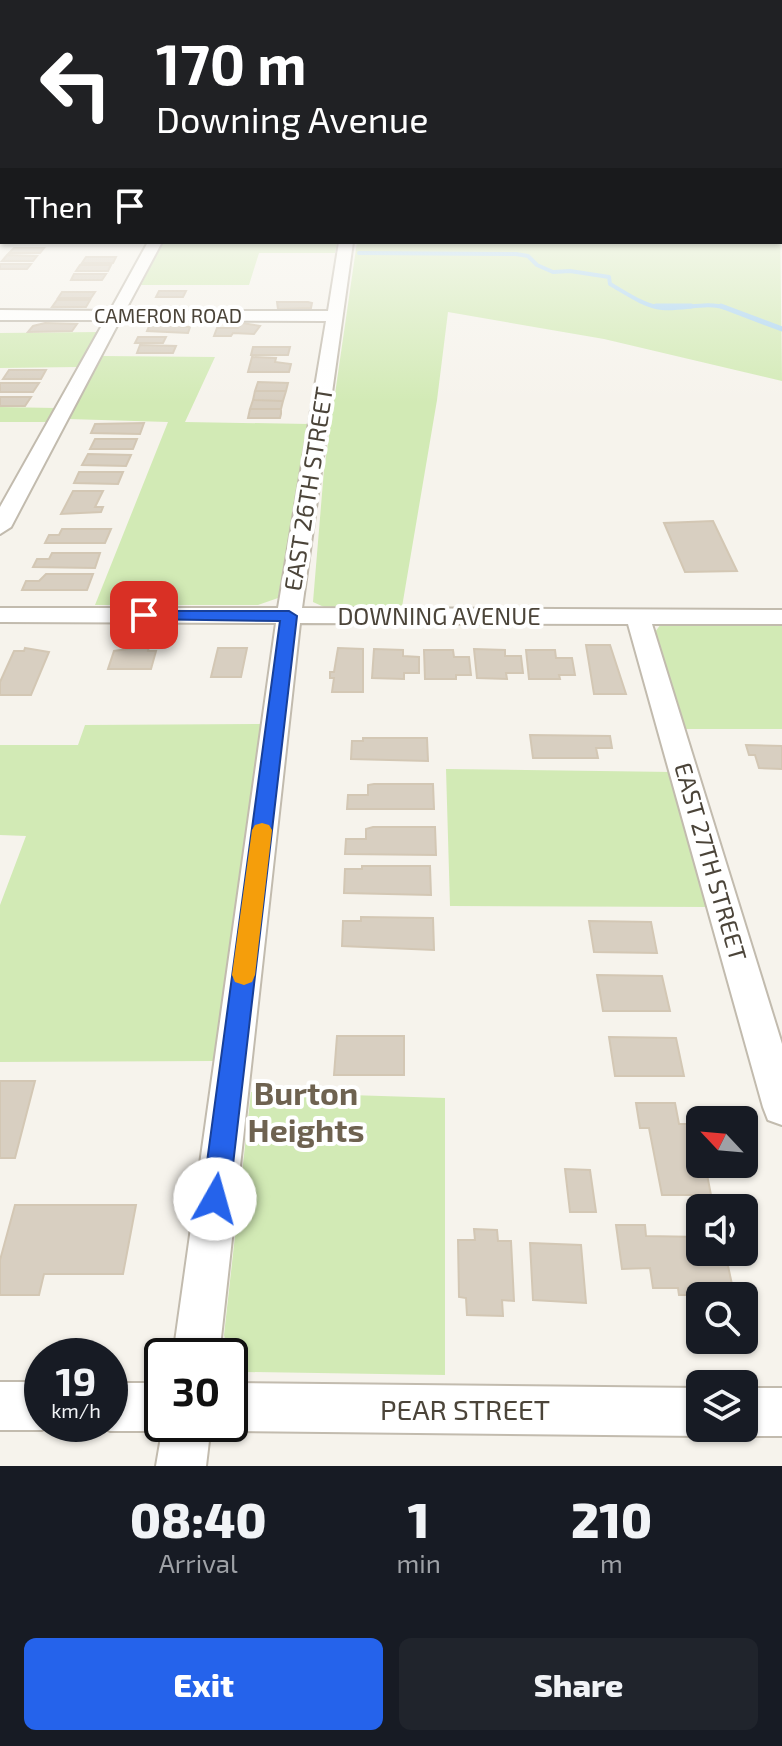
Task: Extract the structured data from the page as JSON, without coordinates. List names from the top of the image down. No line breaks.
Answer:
{"streets":{"street":["CAMERON ROAD","EAST 26TH STREET","DOWNING AVENUE","EAST 27TH STREET","PEAR STREET"]},"crossings":[["CAMERON ROAD","EAST 26TH STREET"],["EAST 26TH STREET","DOWNING AVENUE"],["DOWNING AVENUE","EAST 27TH STREET"]],"districts":["Burton Heights"],"north":"top left","page":{"turn":["170 m","Downing Avenue"],"then":"Then","speed":"19 km/h","limit":"30","eta":["08:40","Arrival","1","min","210","m"],"buttons":["Exit","Share"]}}
